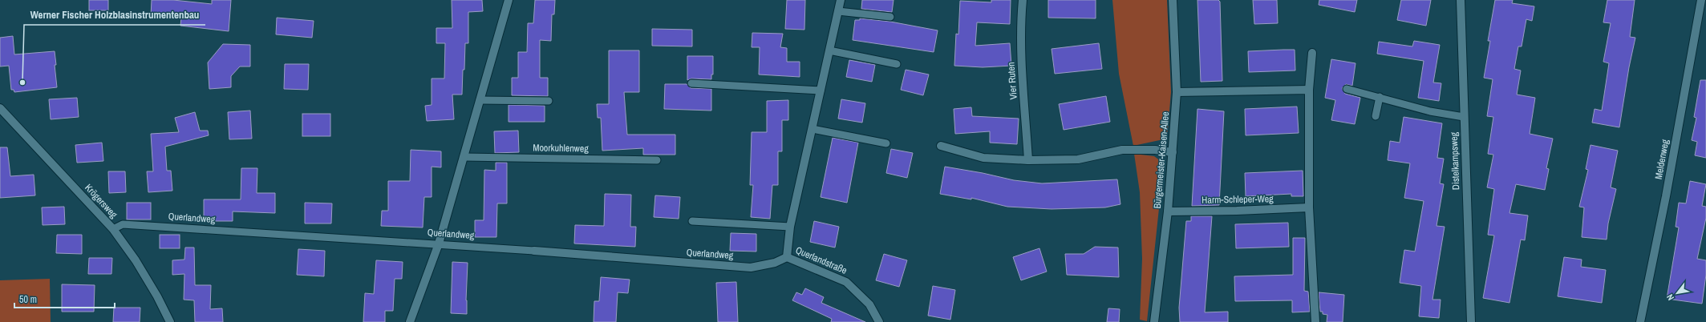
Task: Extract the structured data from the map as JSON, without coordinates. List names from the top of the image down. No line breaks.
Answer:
{"streets":{"street":["Vier Ruten","Meldenweg","Bürgermeister-Kaisen-Allee","Distelkampsweg","Harm-Schleper-Weg","Krögersweg","Querlandweg","Querlandstraße"],"lane":["Moorkuhlenweg"]},"crossings":[["Bürgermeister-Kaisen-Allee","Harm-Schleper-Weg"],["Krögersweg","Querlandweg"],["Querlandweg","Querlandstraße"]],"places":["Werner Fischer Holzblasinstrumentenbau"],"scale_bar":"50 m","north":"bottom left"}
